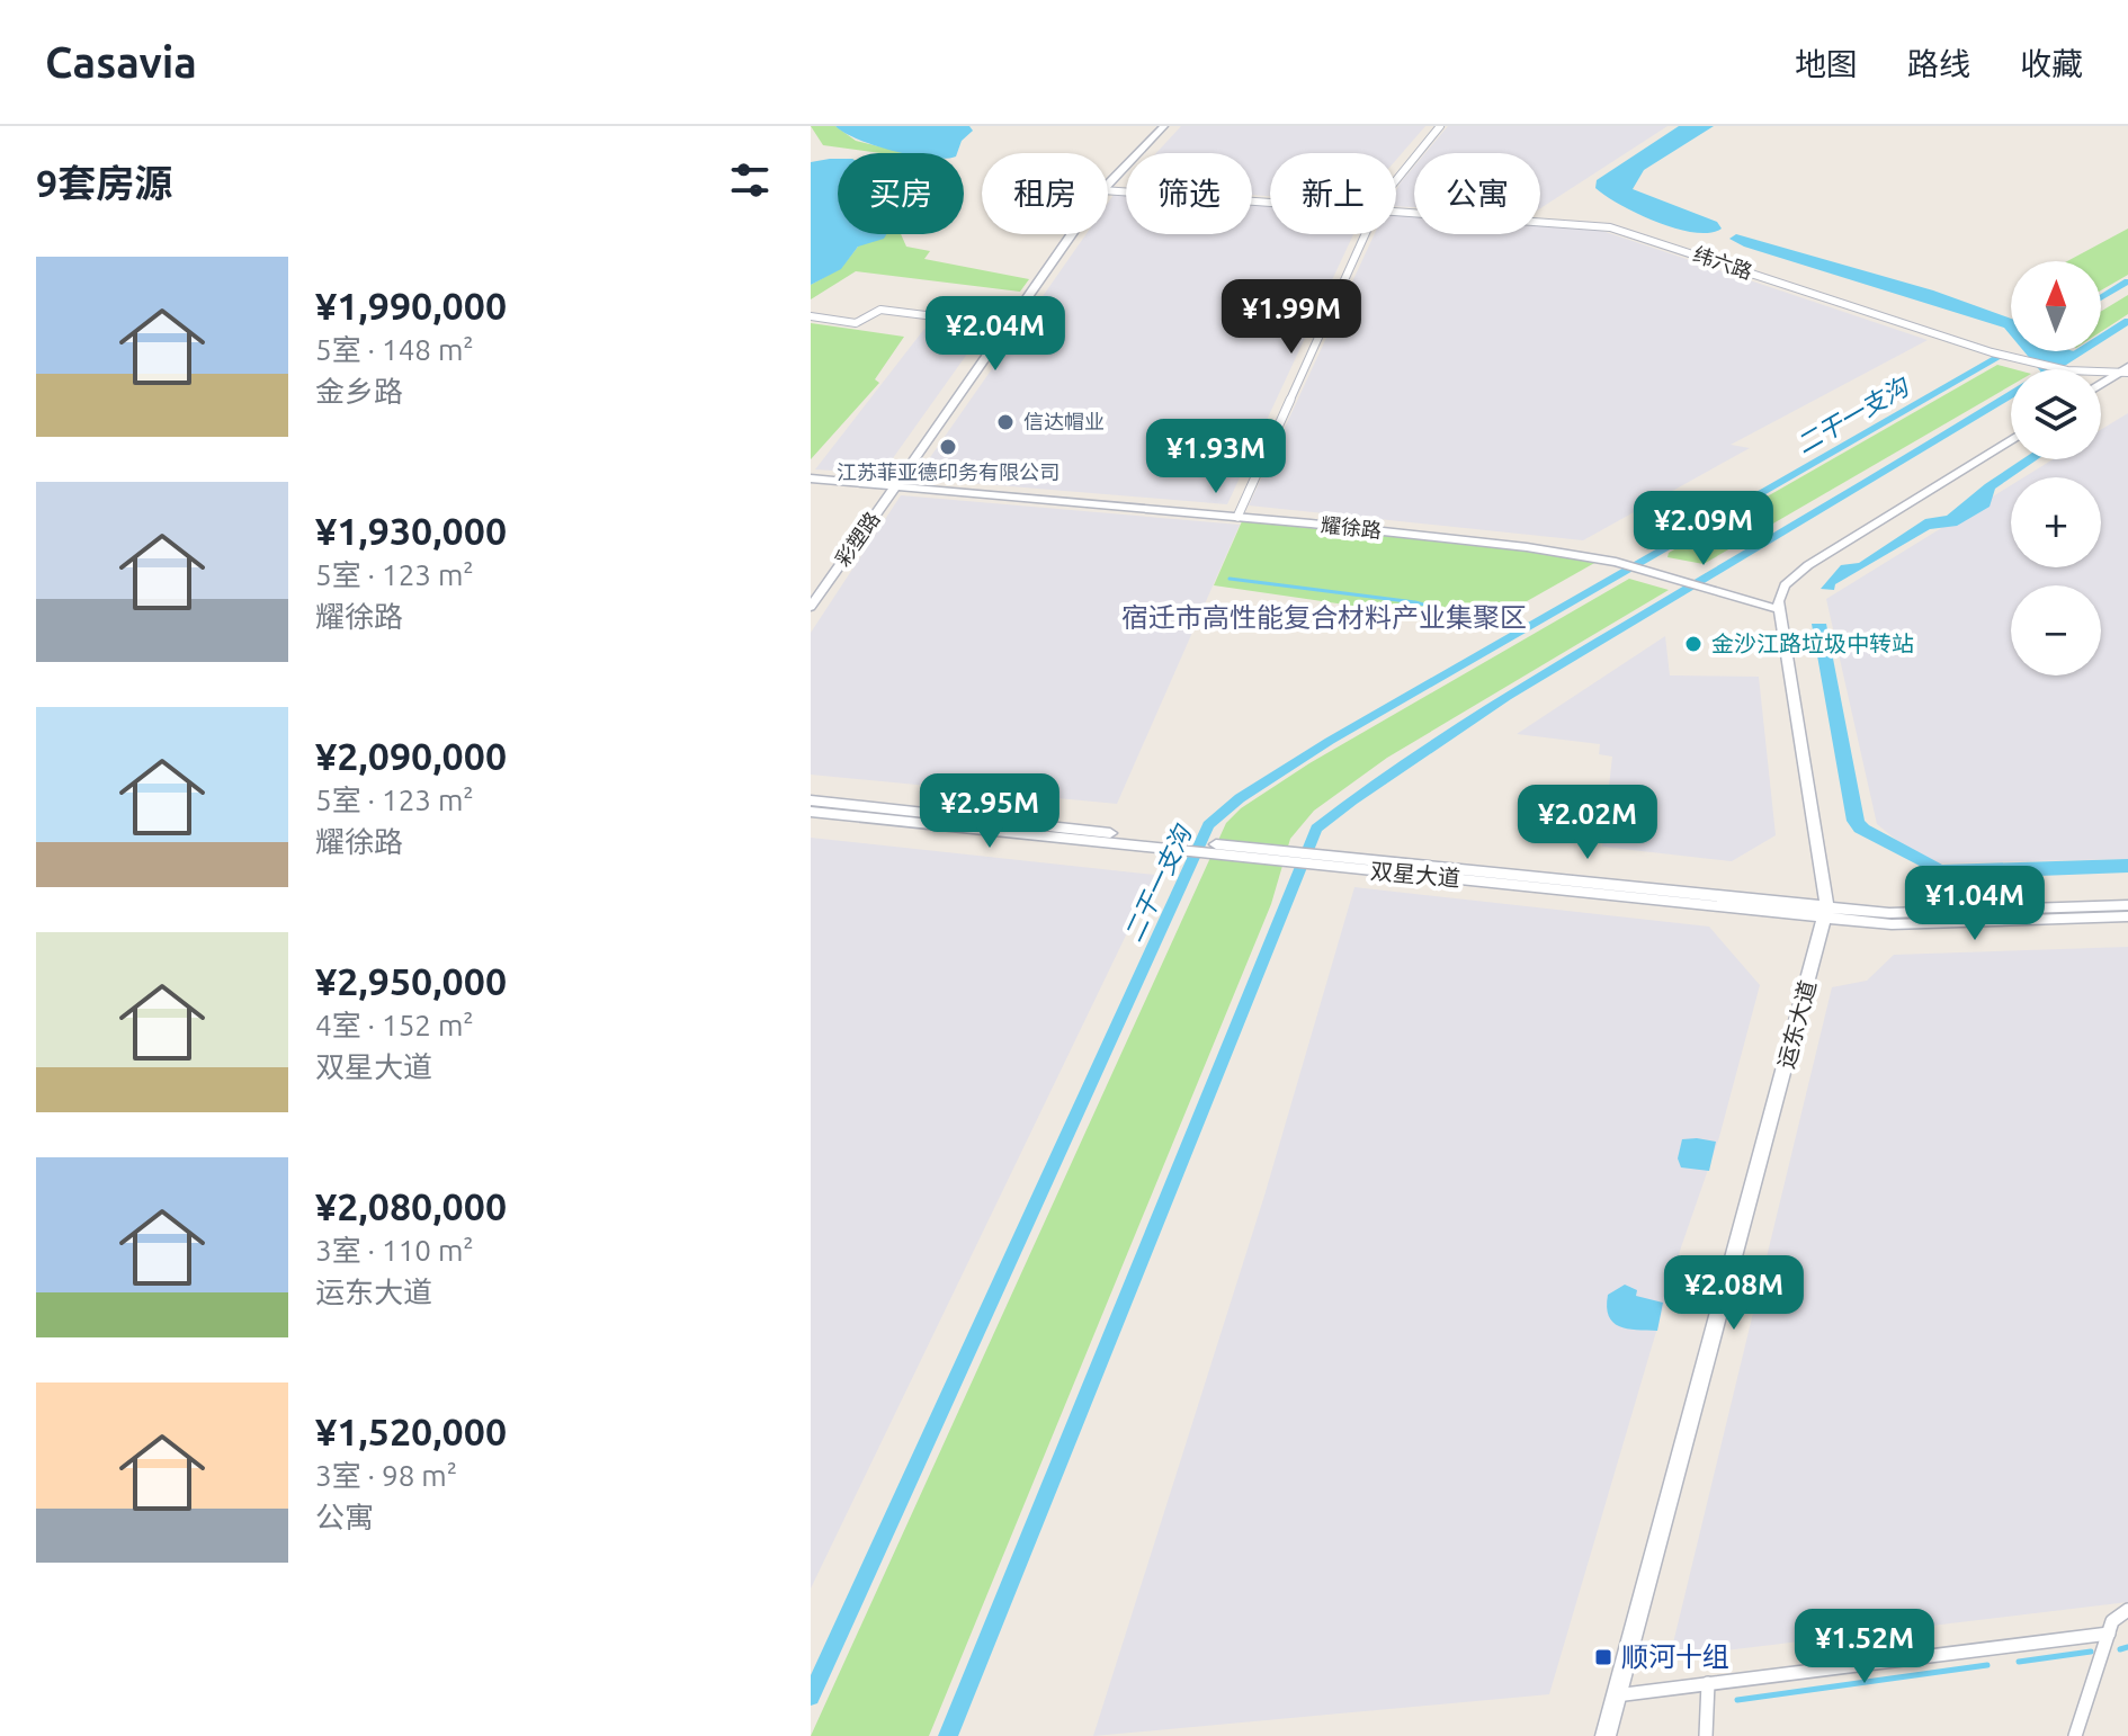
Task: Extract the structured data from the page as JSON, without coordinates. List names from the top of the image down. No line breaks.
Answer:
{"streets":{"street":["纬六路","耀徐路","彩塑路","双星大道","运东大道"]},"crossings":[["耀徐路","彩塑路"],["耀徐路","运东大道"],["双星大道","运东大道"]],"districts":["宿迁市高性能复合材料产业集聚区"],"water":["二干一支沟"],"places":{"other":["信达帽业","江苏菲亚德印务有限公司","金沙江路垃圾中转站"],"transit":["顺河十组"]},"north":"top","page":{"header":"Casavia","nav":["地图","路线","收藏"],"heading":"9套房源","chip":["买房","租房","筛选","新上","公寓"],"list":[{"name":"¥1,990,000","note":"5室 · 148 m² · 金乡路"},{"name":"¥1,930,000","note":"5室 · 123 m² · 耀徐路"},{"name":"¥2,090,000","note":"5室 · 123 m² · 耀徐路"},{"name":"¥2,950,000","note":"4室 · 152 m² · 双星大道"},{"name":"¥2,080,000","note":"3室 · 110 m² · 运东大道"},{"name":"¥1,520,000","note":"3室 · 98 m² · 公寓"}],"map_buttons":["+","−"],"price":["¥1.99M","¥2.04M","¥1.93M","¥2.09M","¥2.95M","¥2.02M","¥1.04M","¥2.08M","¥1.52M"]}}
